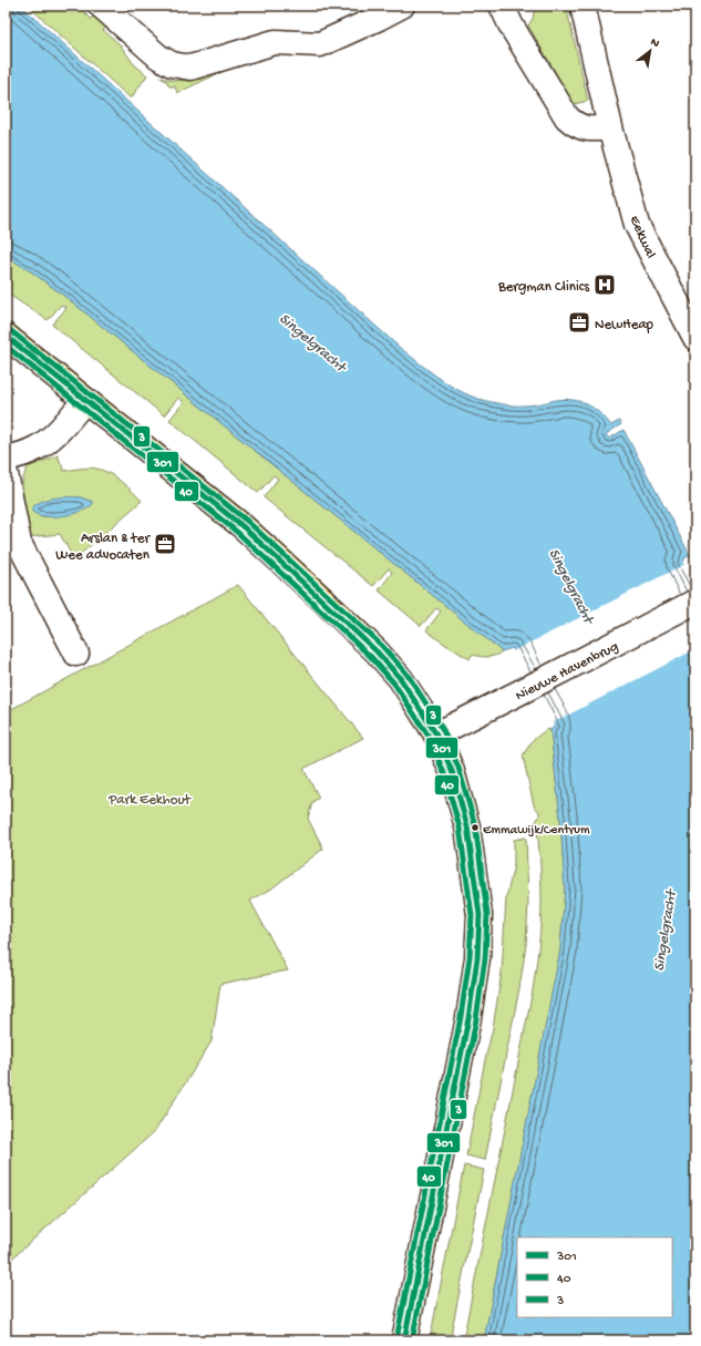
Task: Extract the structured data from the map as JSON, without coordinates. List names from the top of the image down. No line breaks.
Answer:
{"streets":{"street":["Eekwal","Nieuwe Havenbrug"]},"water":["Singelgracht"],"parks":["Park Eekhout"],"places":{"hospital":["Bergman Clinics"],"office":["NewHeap","Arslan & ter Wee advocaten"],"other":["Emmawijk/Centrum"]},"lines":["transit line 3","transit line 301","transit line 40"],"legend":["301","40","3"],"north":"top right"}
